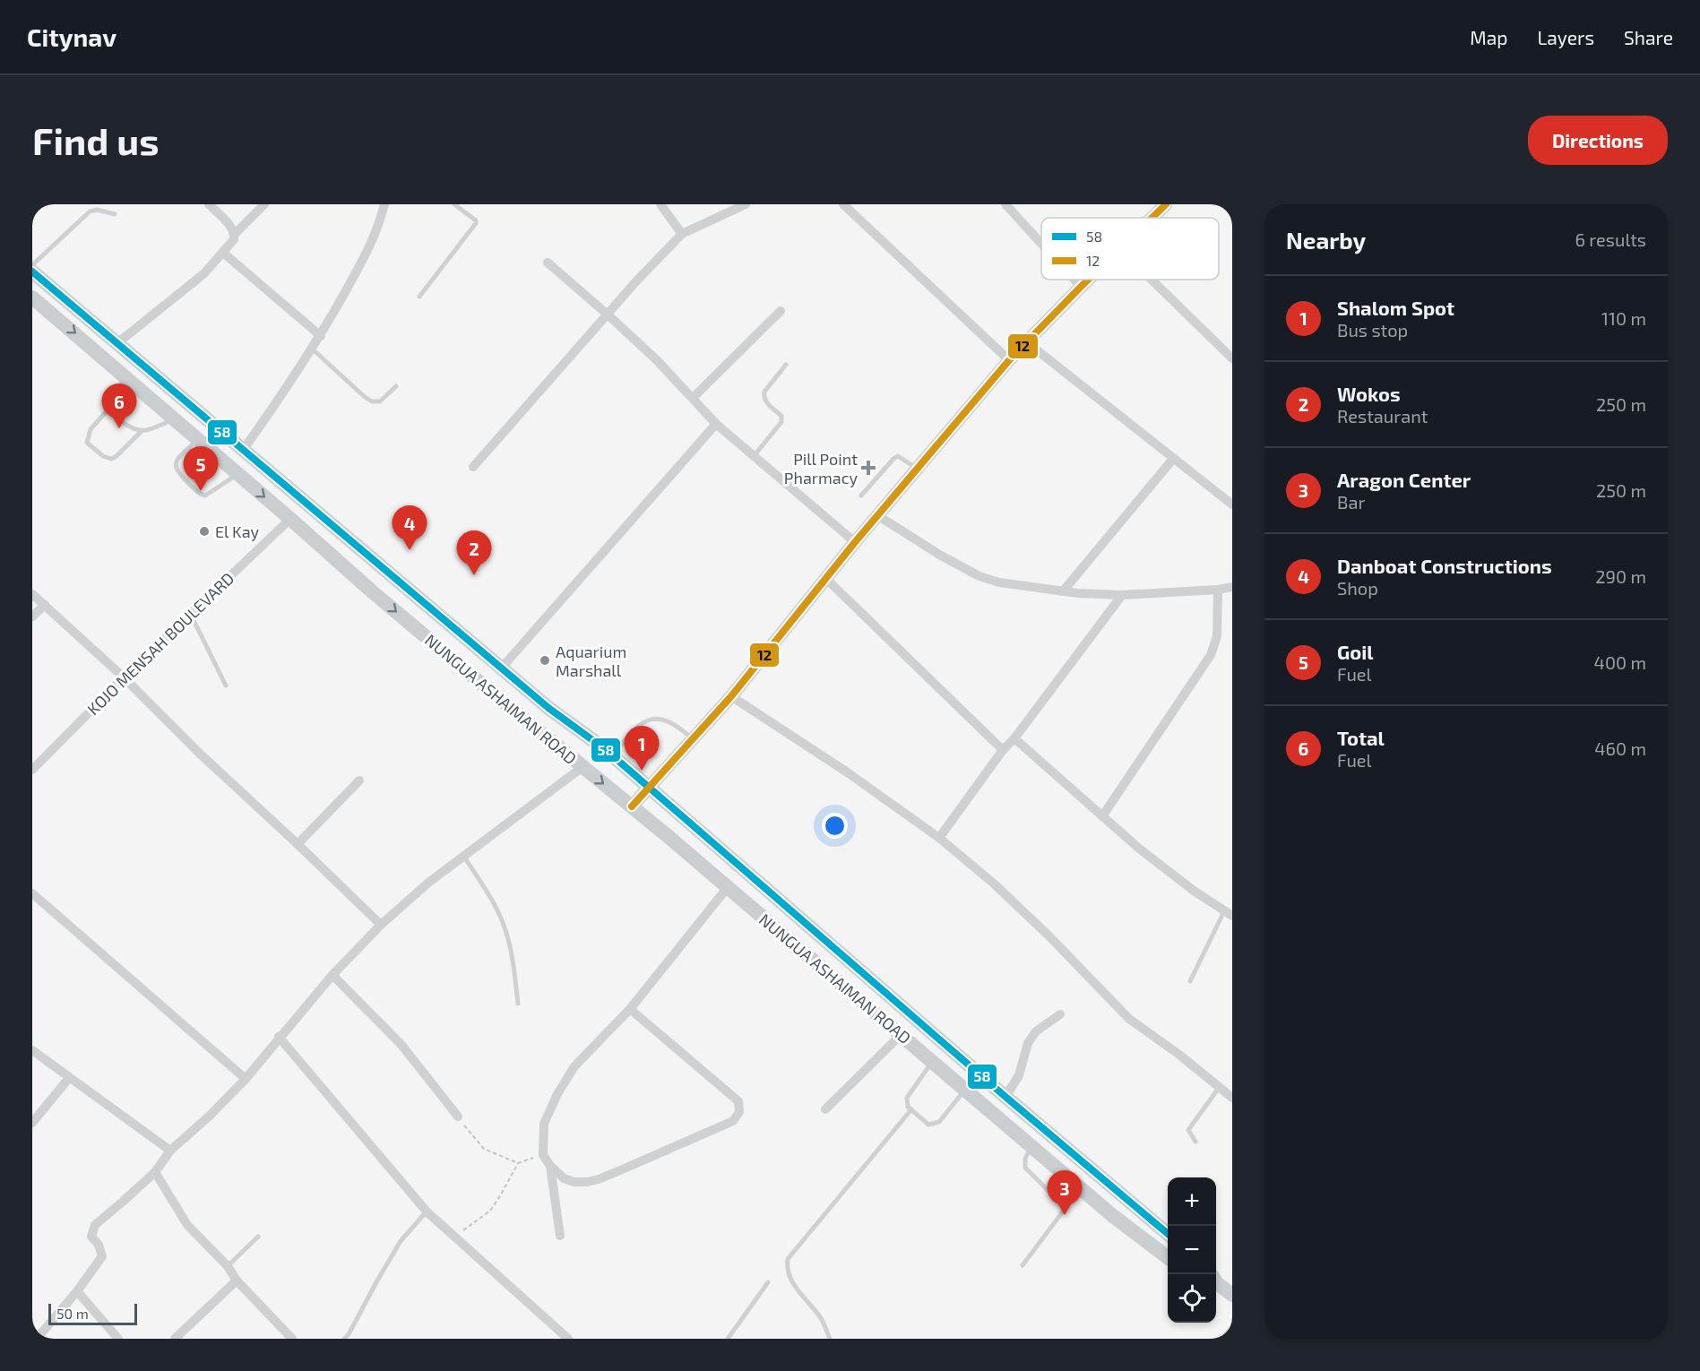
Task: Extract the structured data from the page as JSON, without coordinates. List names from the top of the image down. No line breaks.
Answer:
{"streets":{"main road":["NUNGUA ASHAIMAN ROAD"],"street":["KOJO MENSAH BOULEVARD"]},"crossings":[["KOJO MENSAH BOULEVARD","NUNGUA ASHAIMAN ROAD"]],"places":{"health":["Pill Point Pharmacy"],"other":["El Kay","Aquarium Marshall"]},"lines":["transit line 12","transit line 58"],"legend":["58","12"],"scale_bar":"50 m","page":{"header":"Citynav","nav":["Map","Layers","Share"],"buttons":"Directions","title":"Find us","heading":["Nearby","6 results"],"list":[{"mark":"1","name":"Shalom Spot","note":"Bus stop","value":"110 m"},{"mark":"2","name":"Wokos","note":"Restaurant","value":"250 m"},{"mark":"3","name":"Aragon Center","note":"Bar","value":"250 m"},{"mark":"4","name":"Danboat Constructions","note":"Shop","value":"290 m"},{"mark":"5","name":"Goil","note":"Fuel","value":"400 m"},{"mark":"6","name":"Total","note":"Fuel","value":"460 m"}],"pins":["6","5","4","2","1","3"],"map_buttons":["+","−"],"scale":"50 m"}}
